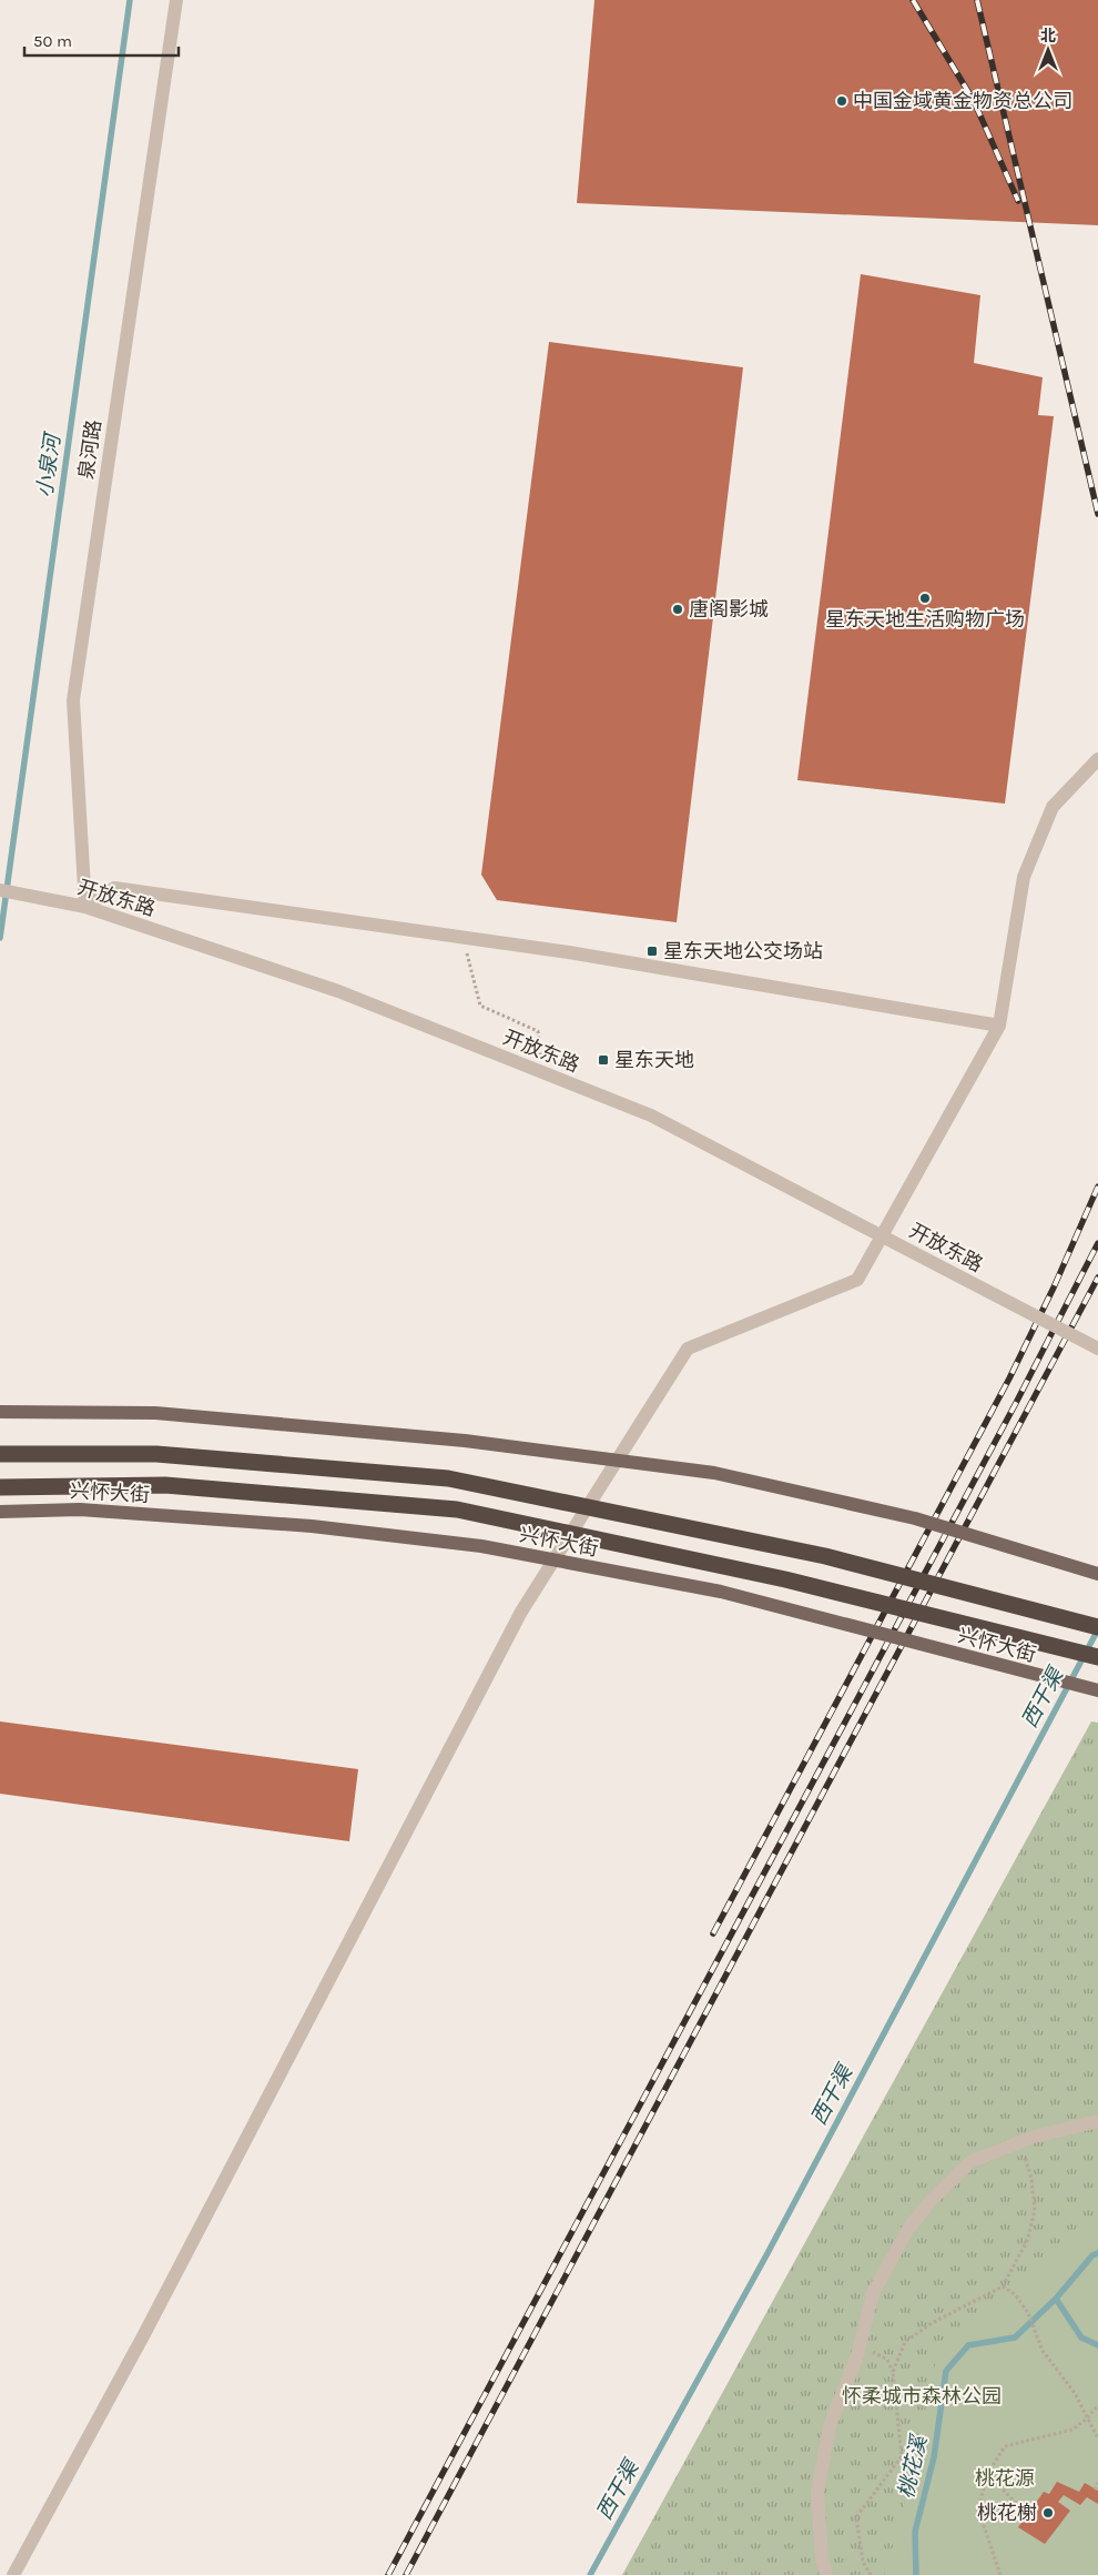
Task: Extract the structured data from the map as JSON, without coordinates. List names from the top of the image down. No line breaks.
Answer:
{"streets":{"main road":["兴怀大街"],"street":["泉河路","开放东路"]},"crossings":[["泉河路","开放东路"]],"water":["小泉河","西干渠","桃花溪"],"parks":["怀柔城市森林公园","桃花源"],"places":{"other":["中国金域黄金物资总公司","星东天地生活购物广场","唐阁影城","桃花榭"],"transit":["星东天地公交场站","星东天地"]},"scale_bar":"50 m","north":"top"}
